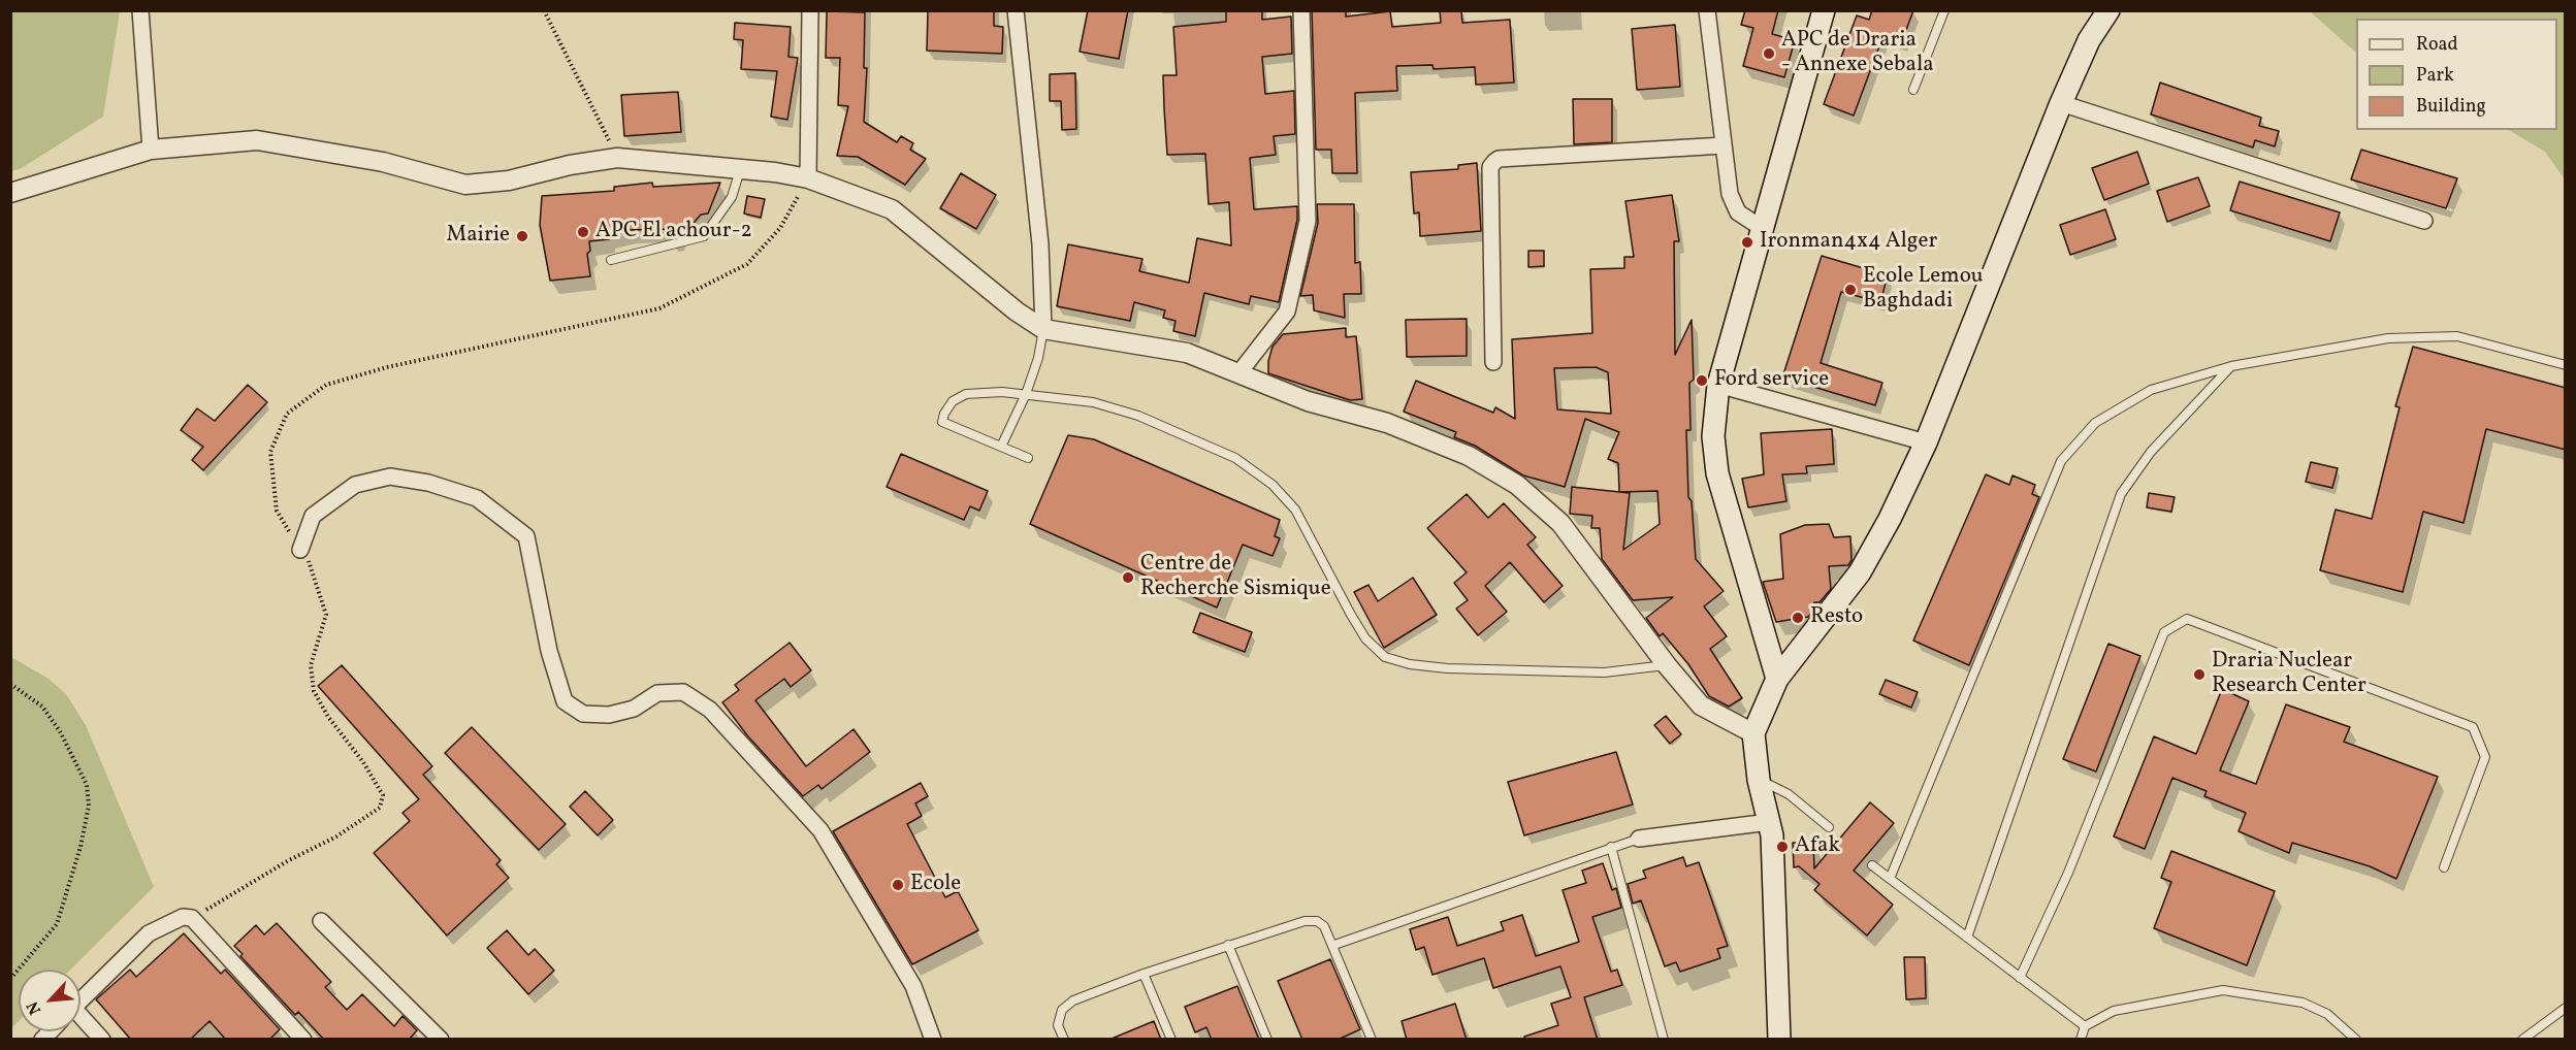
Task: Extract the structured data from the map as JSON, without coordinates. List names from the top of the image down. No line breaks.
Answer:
{"places":["APC de Draria - Annexe Sebala","APC El achour-2","Mairie","Ironman4x4 Alger","Ecole Lemou Baghdadi","Ford service","Centre de Recherche Sismique","Resto","Draria Nuclear Research Center","Afak","Ecole"],"legend":["Road","Park","Building"],"north":"bottom left"}
